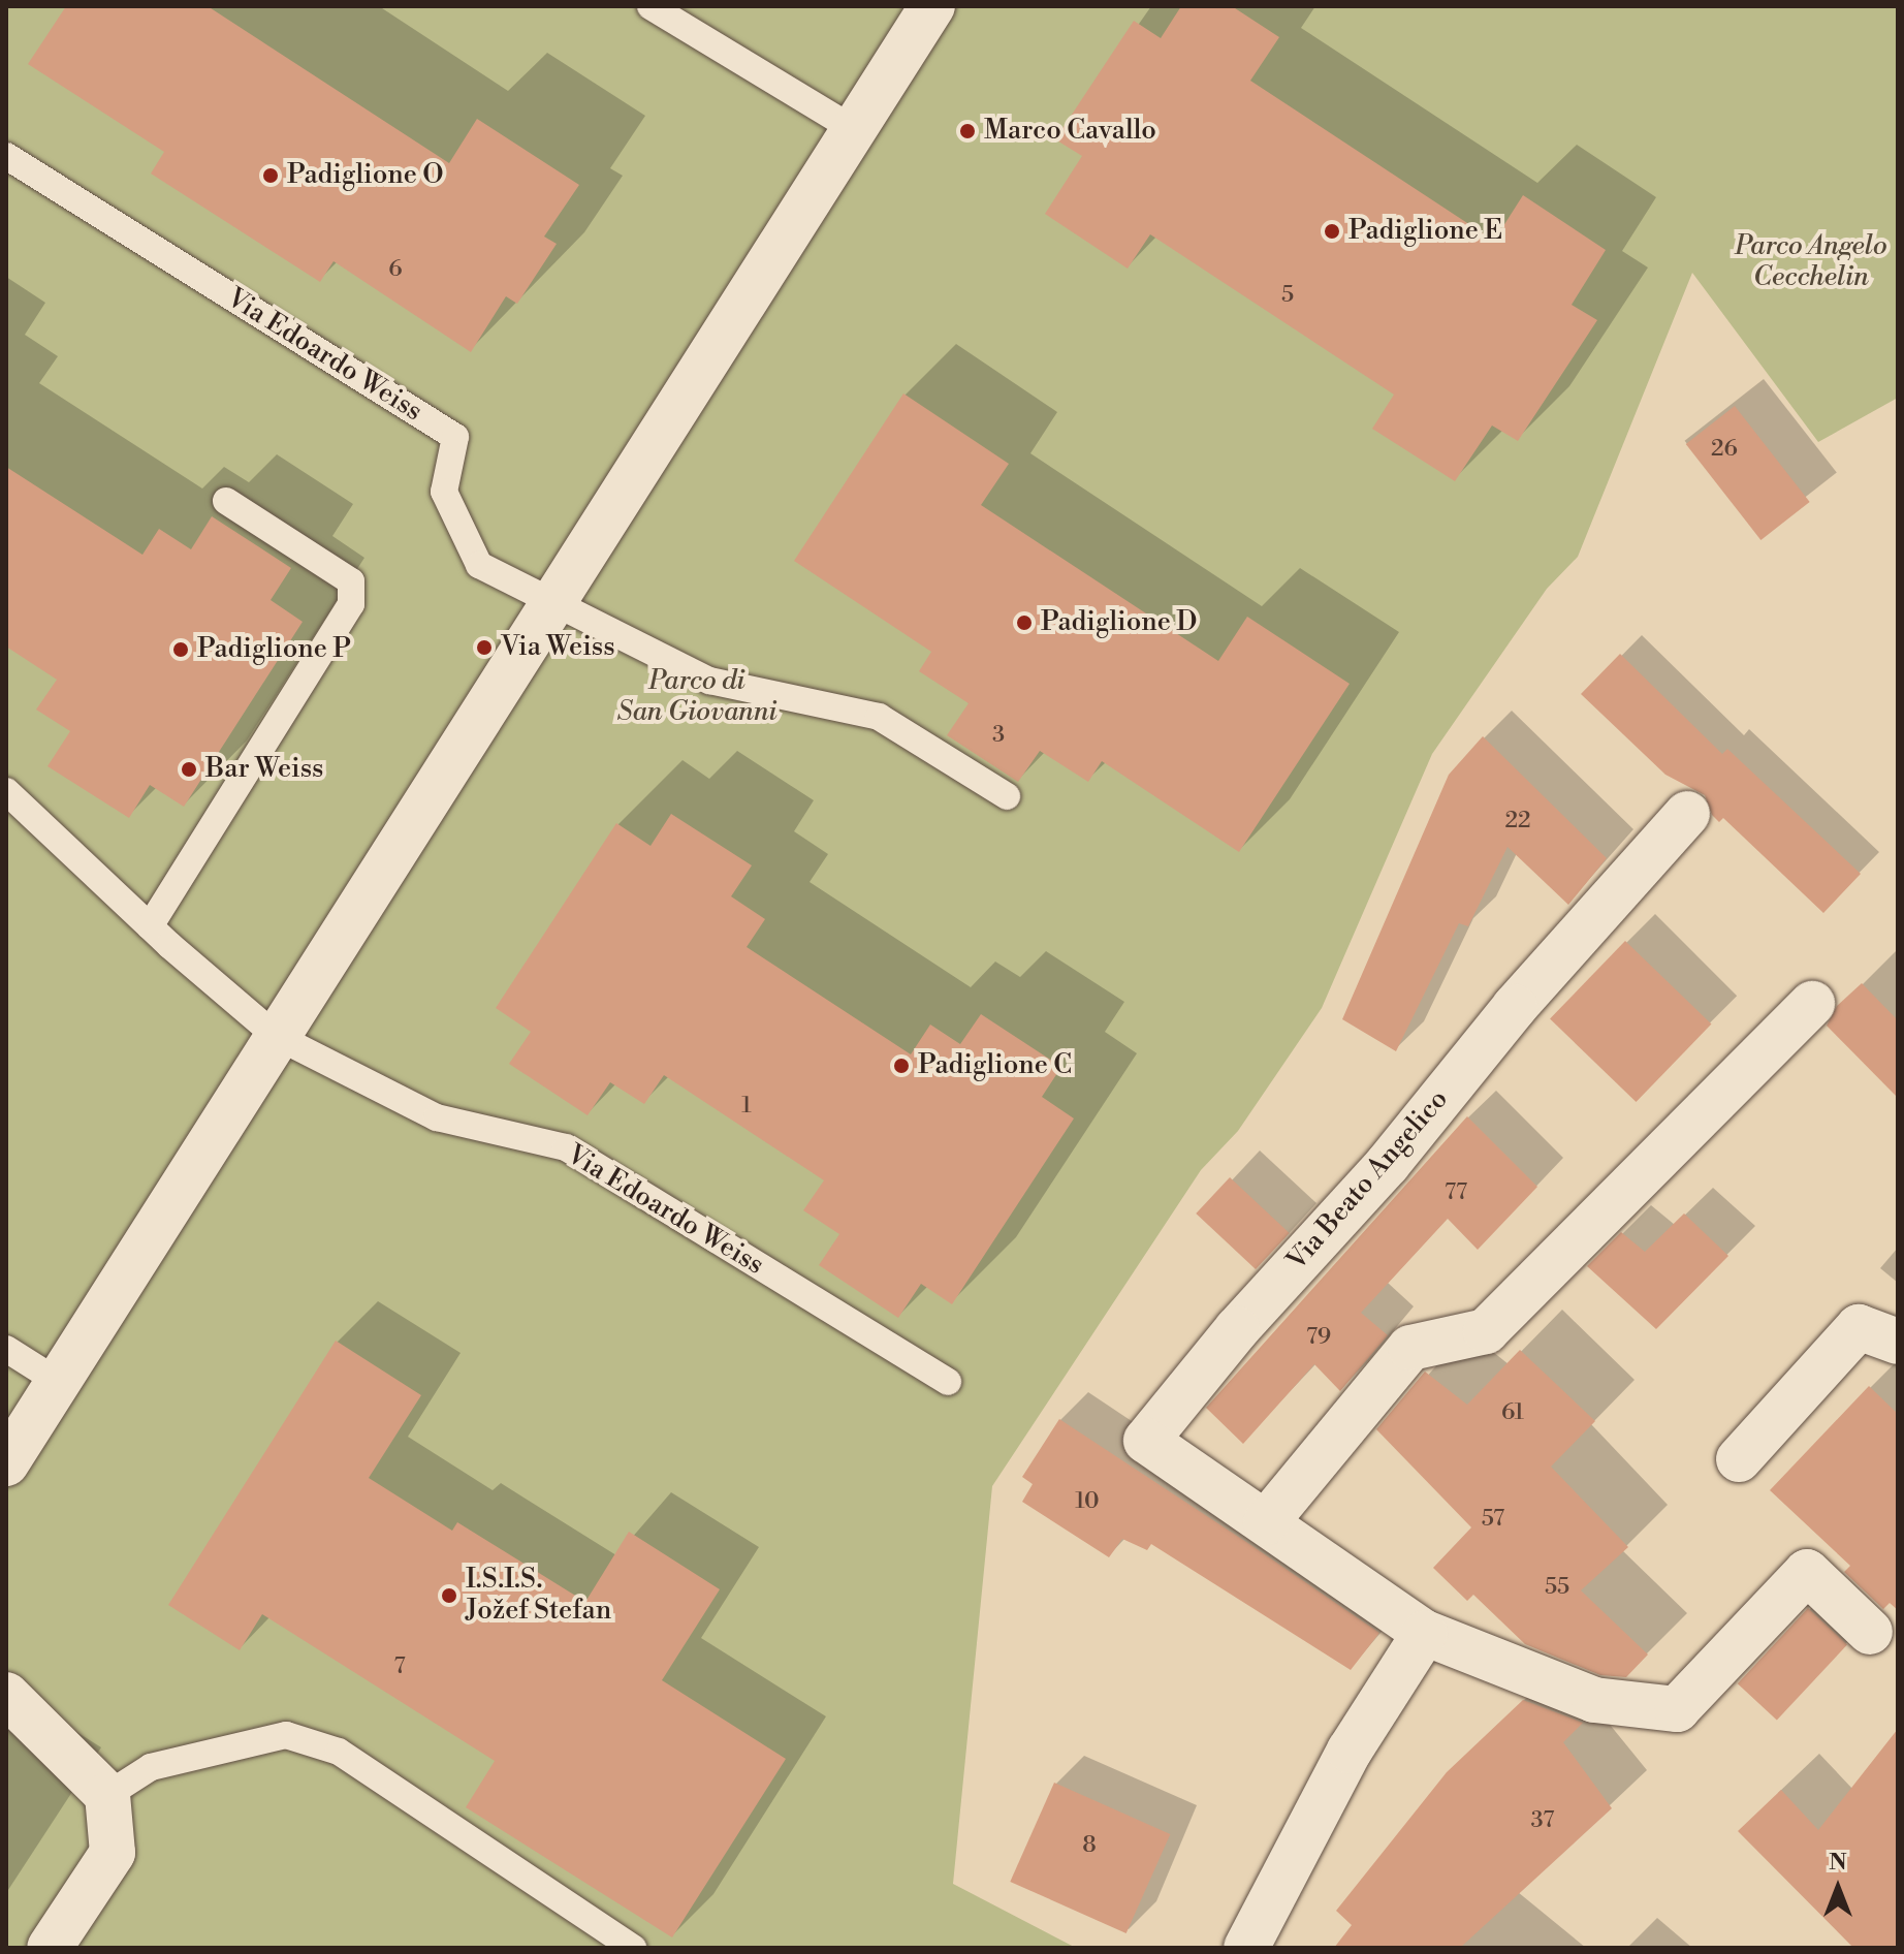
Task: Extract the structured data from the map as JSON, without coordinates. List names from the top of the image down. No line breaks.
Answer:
{"streets":{"street":["Via Beato Angelico"],"lane":["Via Edoardo Weiss"]},"parks":["Parco Angelo Cecchelin","Parco di San Giovanni"],"places":["Marco Cavallo","Padiglione O","Padiglione E","Padiglione D","Via Weiss","Padiglione P","Bar Weiss","Padiglione C","I.S.I.S. Jožef Stefan"],"house_numbers":["6","5","26","3","22","1","77","79","61","10","57","55","7","37","8"],"north":"top"}
